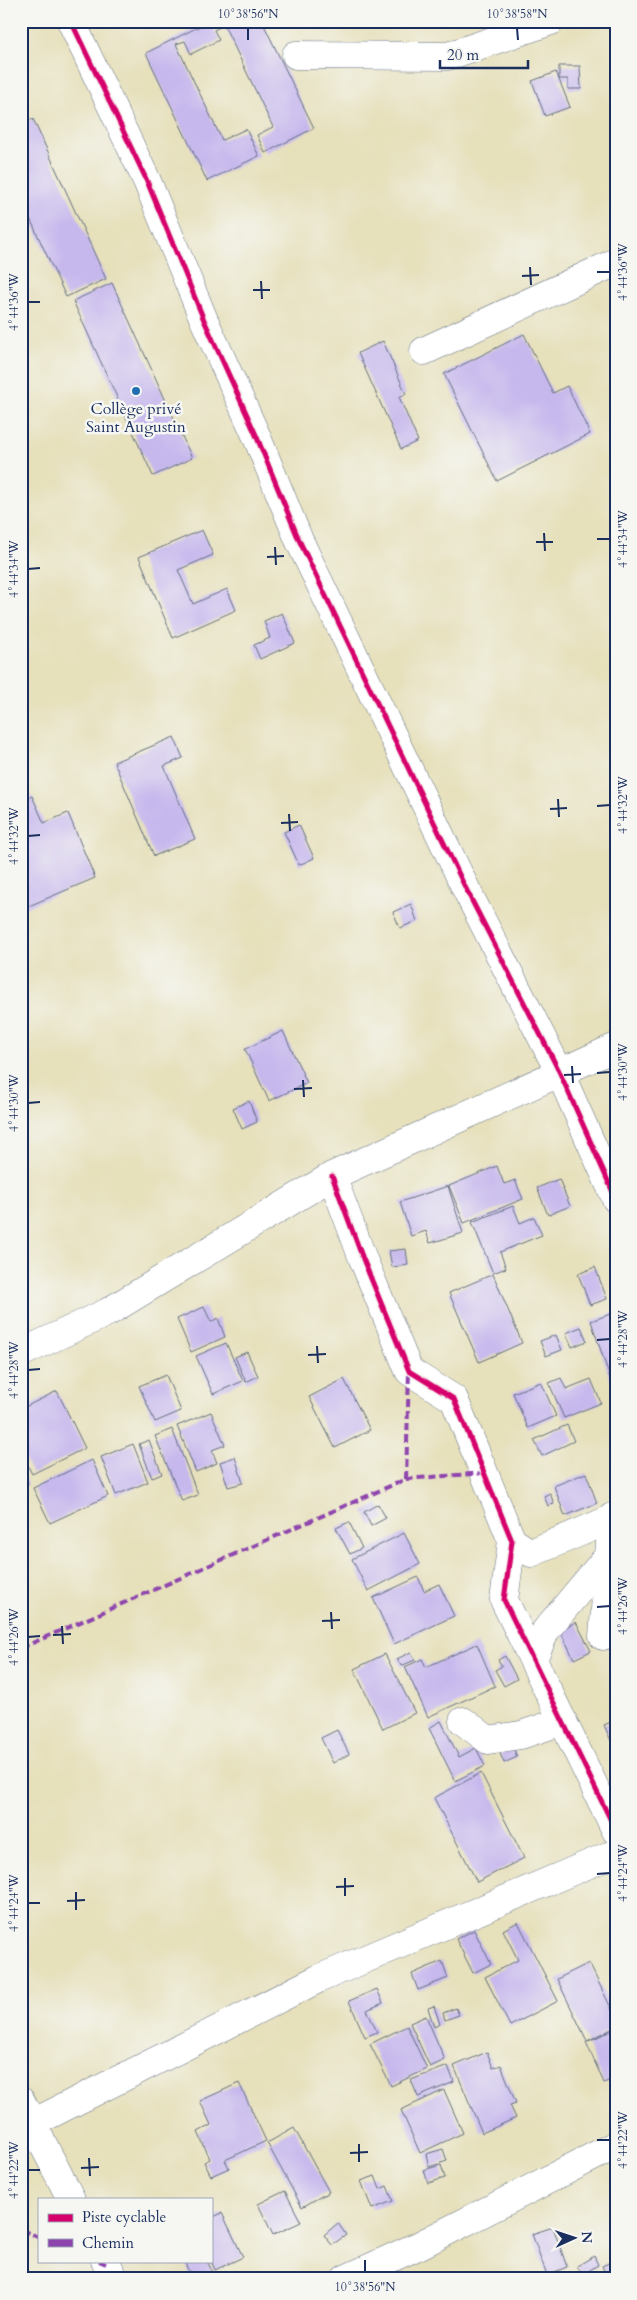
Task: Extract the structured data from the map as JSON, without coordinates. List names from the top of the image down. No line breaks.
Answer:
{"places":["Collège privé Saint Augustin"],"legend":["Piste cyclable","Chemin"],"scale_bar":"20 m","north":"right","coordinates":["10°38'56\"N","10°38'58\"N","4°44'36\"W","4°44'34\"W","4°44'32\"W","4°44'30\"W","4°44'28\"W","4°44'26\"W","4°44'24\"W","4°44'22\"W"]}
